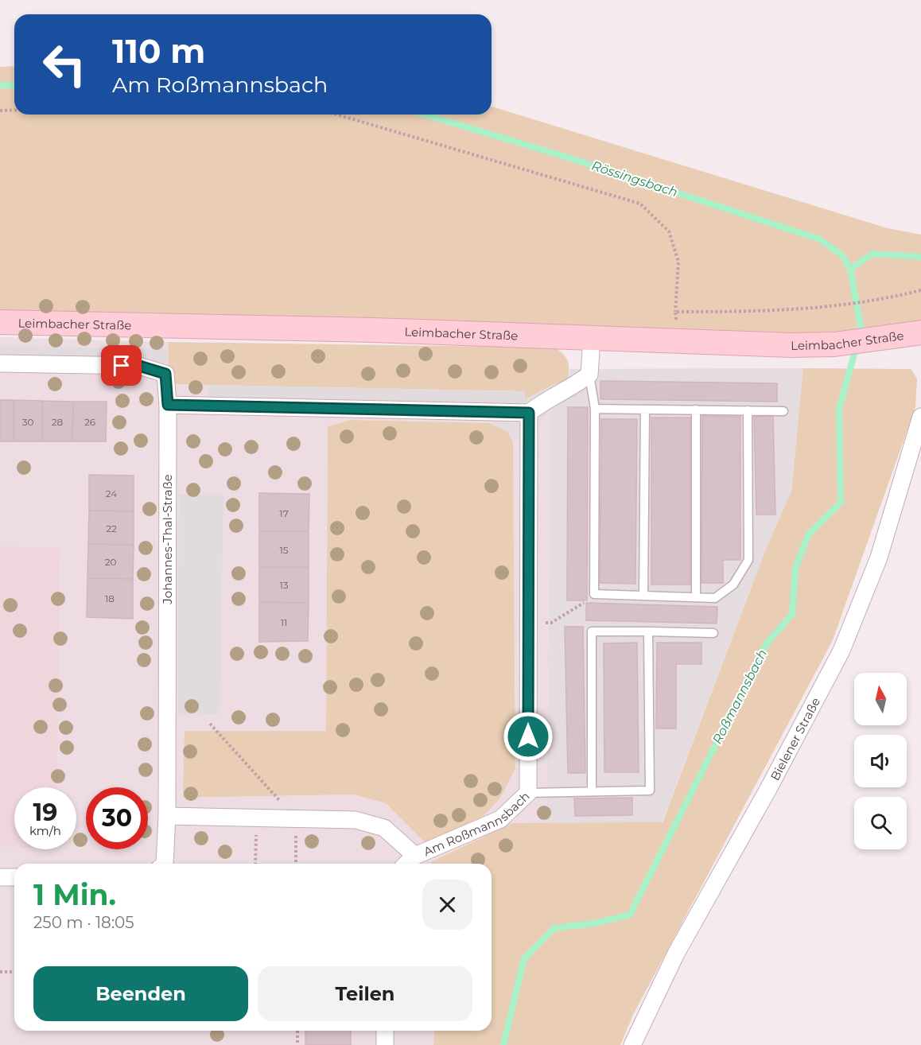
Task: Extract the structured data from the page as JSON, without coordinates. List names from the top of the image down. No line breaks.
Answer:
{"streets":{"street":["Leimbacher Straße","Johannes-Thal-Straße","Bielener Straße","Am Roßmannsbach"]},"crossings":[["Johannes-Thal-Straße","Am Roßmannsbach"]],"water":["Rössingsbach","Roßmannsbach"],"house_numbers":["30","28","26","24","17","22","15","20","13","18","11"],"north":"top","page":{"turn":["110 m","Am Roßmannsbach"],"speed":"19 km/h","limit":"30","heading":["1 Min.","250 m · 18:05"],"buttons":["Beenden","Teilen"]}}
